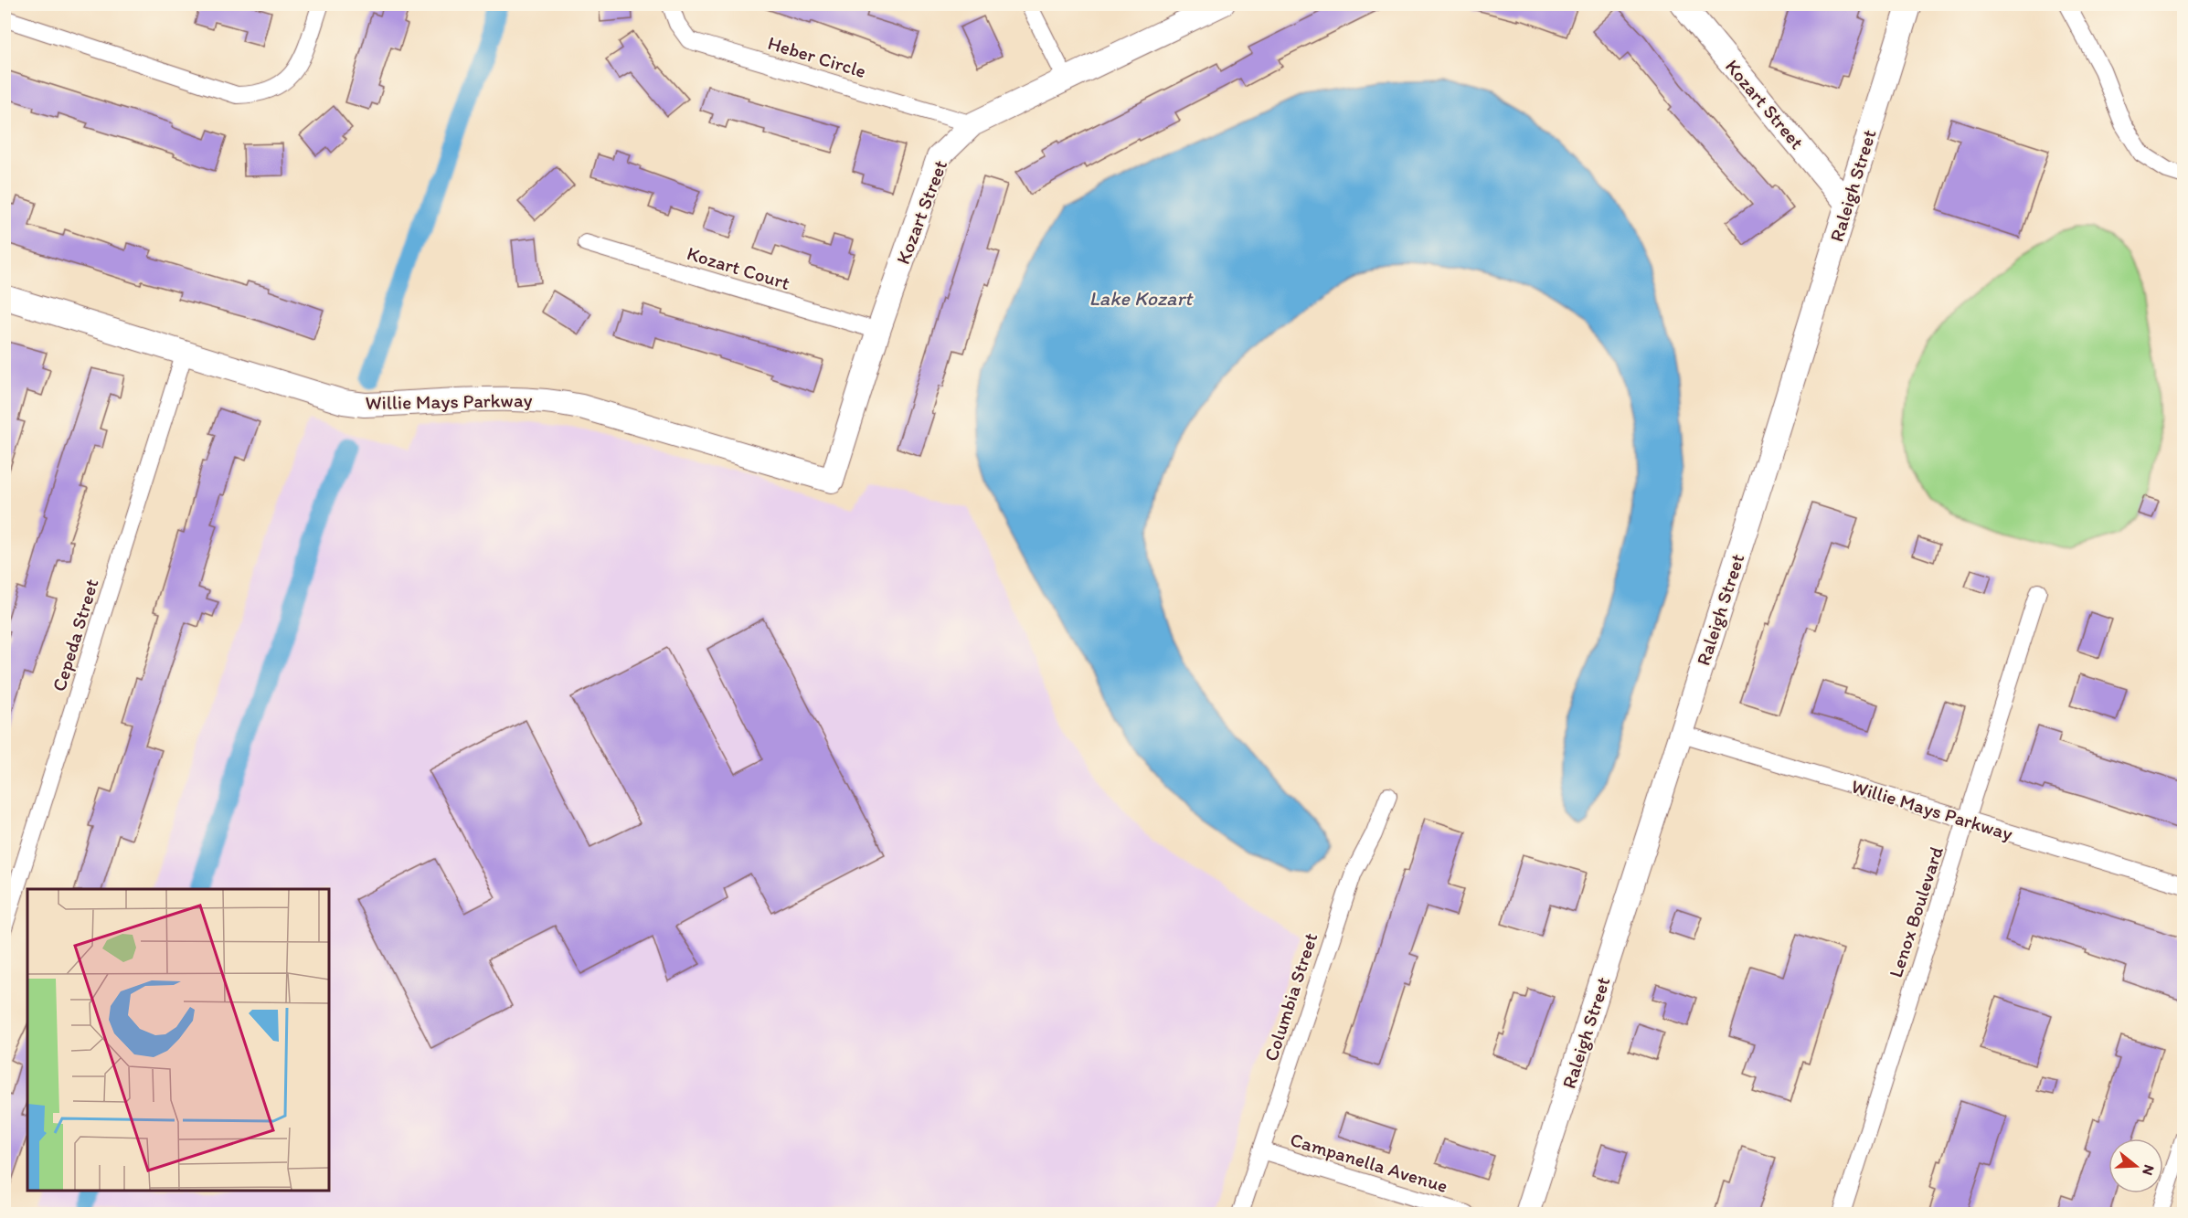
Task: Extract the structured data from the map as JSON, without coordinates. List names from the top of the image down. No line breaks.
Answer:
{"streets":{"street":["Heber Circle","Kozart Street","Raleigh Street","Kozart Court","Willie Mays Parkway","Cepeda Street","Lenox Boulevard","Columbia Street","Campanella Avenue"]},"crossings":[["Heber Circle","Kozart Street"],["Kozart Street","Raleigh Street"],["Kozart Street","Kozart Court"],["Kozart Street","Willie Mays Parkway"],["Raleigh Street","Willie Mays Parkway"],["Willie Mays Parkway","Cepeda Street"],["Willie Mays Parkway","Lenox Boulevard"],["Columbia Street","Campanella Avenue"]],"water":["Lake Kozart"],"north":"right"}
